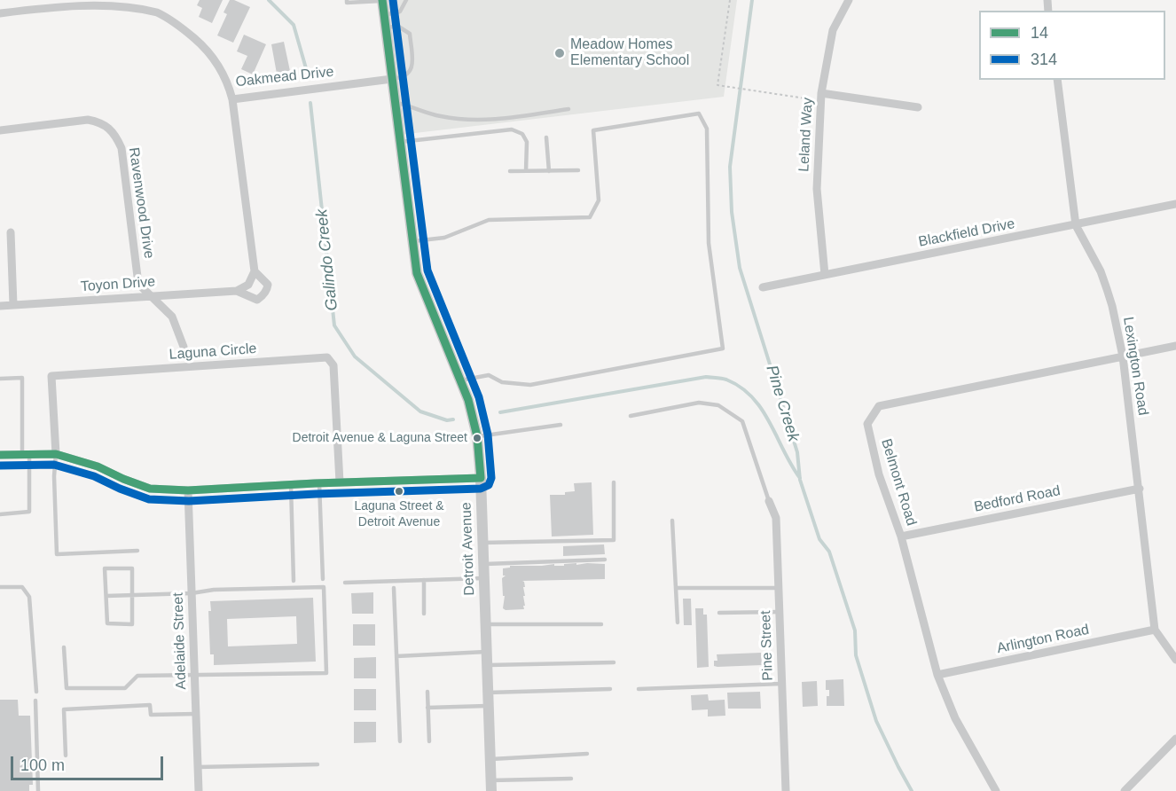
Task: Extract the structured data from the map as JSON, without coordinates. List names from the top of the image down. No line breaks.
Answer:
{"streets":{"street":["Oakmead Drive","Leland Way","Ravenwood Drive","Blackfield Drive","Toyon Drive","Laguna Circle","Lexington Road","Belmont Road","Bedford Road","Detroit Avenue","Arlington Road","Adelaide Street","Pine Street"]},"crossings":[["Oakmead Drive","Toyon Drive"],["Oakmead Drive","Detroit Avenue"],["Leland Way","Blackfield Drive"],["Ravenwood Drive","Toyon Drive"],["Blackfield Drive","Lexington Road"],["Lexington Road","Belmont Road"],["Lexington Road","Bedford Road"],["Lexington Road","Arlington Road"],["Belmont Road","Bedford Road"],["Belmont Road","Arlington Road"]],"water":["Galindo Creek","Pine Creek"],"places":["Meadow Homes Elementary School","Detroit Avenue & Laguna Street","Laguna Street & Detroit Avenue"],"lines":["transit line 14","transit line 314"],"legend":["14","314"],"scale_bar":"100 m"}
